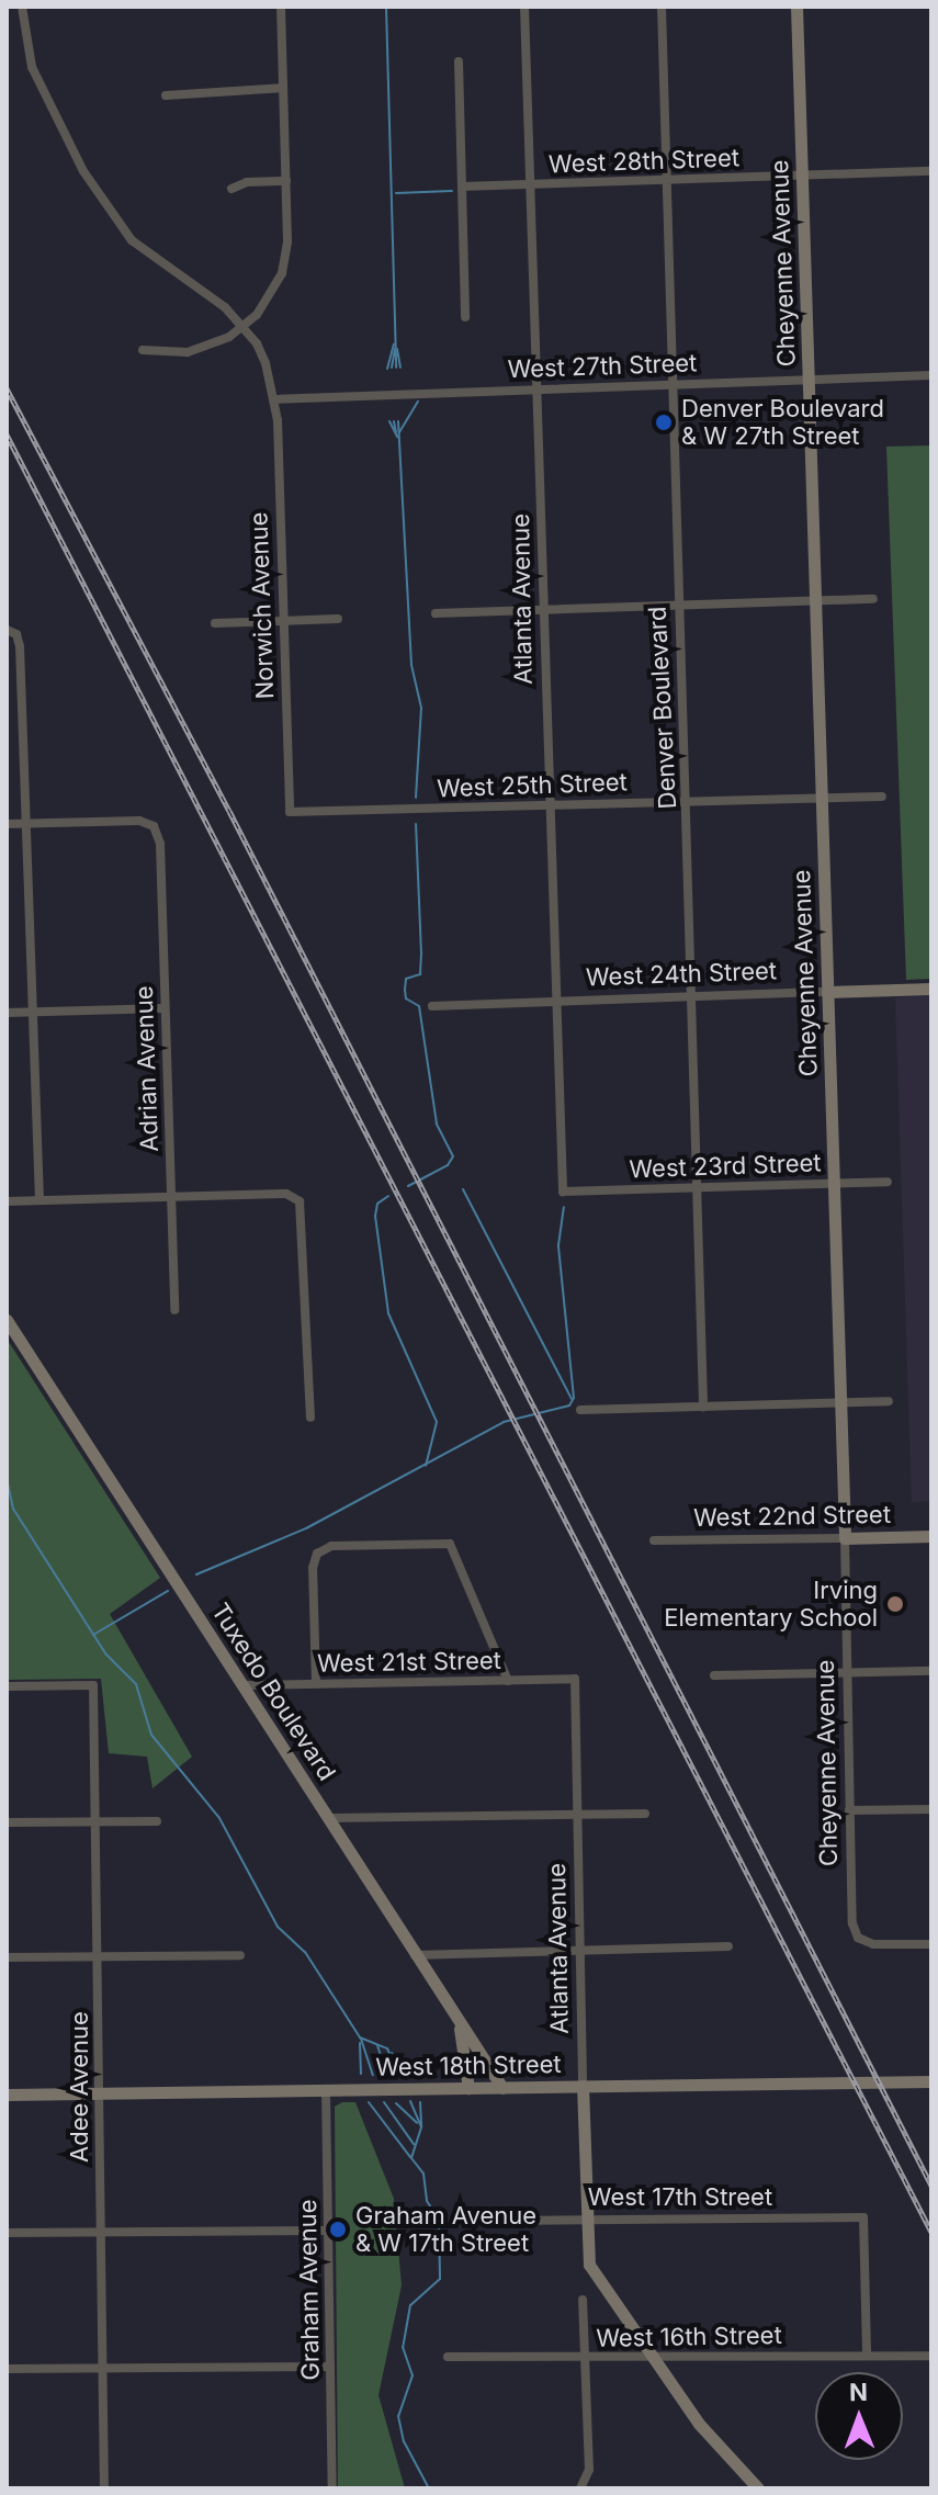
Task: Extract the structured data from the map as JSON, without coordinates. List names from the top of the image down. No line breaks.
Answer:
{"streets":{"street":["West 28th Street","Cheyenne Avenue","West 27th Street","Atlanta Avenue","Norwich Avenue","Denver Boulevard","West 25th Street","West 24th Street","Adrian Avenue","West 23rd Street","West 22nd Street","West 21st Street","Tuxedo Boulevard","West 18th Street","Adee Avenue","West 17th Street","Graham Avenue","West 16th Street"]},"crossings":[["West 28th Street","Cheyenne Avenue"],["West 28th Street","Atlanta Avenue"],["West 28th Street","Denver Boulevard"],["Cheyenne Avenue","West 27th Street"],["Cheyenne Avenue","West 25th Street"],["Cheyenne Avenue","West 24th Street"],["Cheyenne Avenue","West 23rd Street"],["Cheyenne Avenue","West 22nd Street"],["West 27th Street","Atlanta Avenue"],["West 27th Street","Norwich Avenue"],["West 27th Street","Denver Boulevard"],["Atlanta Avenue","West 25th Street"],["Atlanta Avenue","West 24th Street"],["Atlanta Avenue","West 23rd Street"],["Atlanta Avenue","West 21st Street"],["Atlanta Avenue","West 18th Street"],["Atlanta Avenue","West 17th Street"],["Norwich Avenue","West 25th Street"],["Denver Boulevard","West 25th Street"],["Denver Boulevard","West 24th Street"],["Denver Boulevard","West 23rd Street"],["West 21st Street","Tuxedo Boulevard"],["Tuxedo Boulevard","West 18th Street"],["West 18th Street","Adee Avenue"],["West 18th Street","Graham Avenue"],["West 17th Street","West 16th Street"]],"places":["Denver Boulevard & W 27th Street","Irving Elementary School","Graham Avenue & W 17th Street"],"north":"top"}
